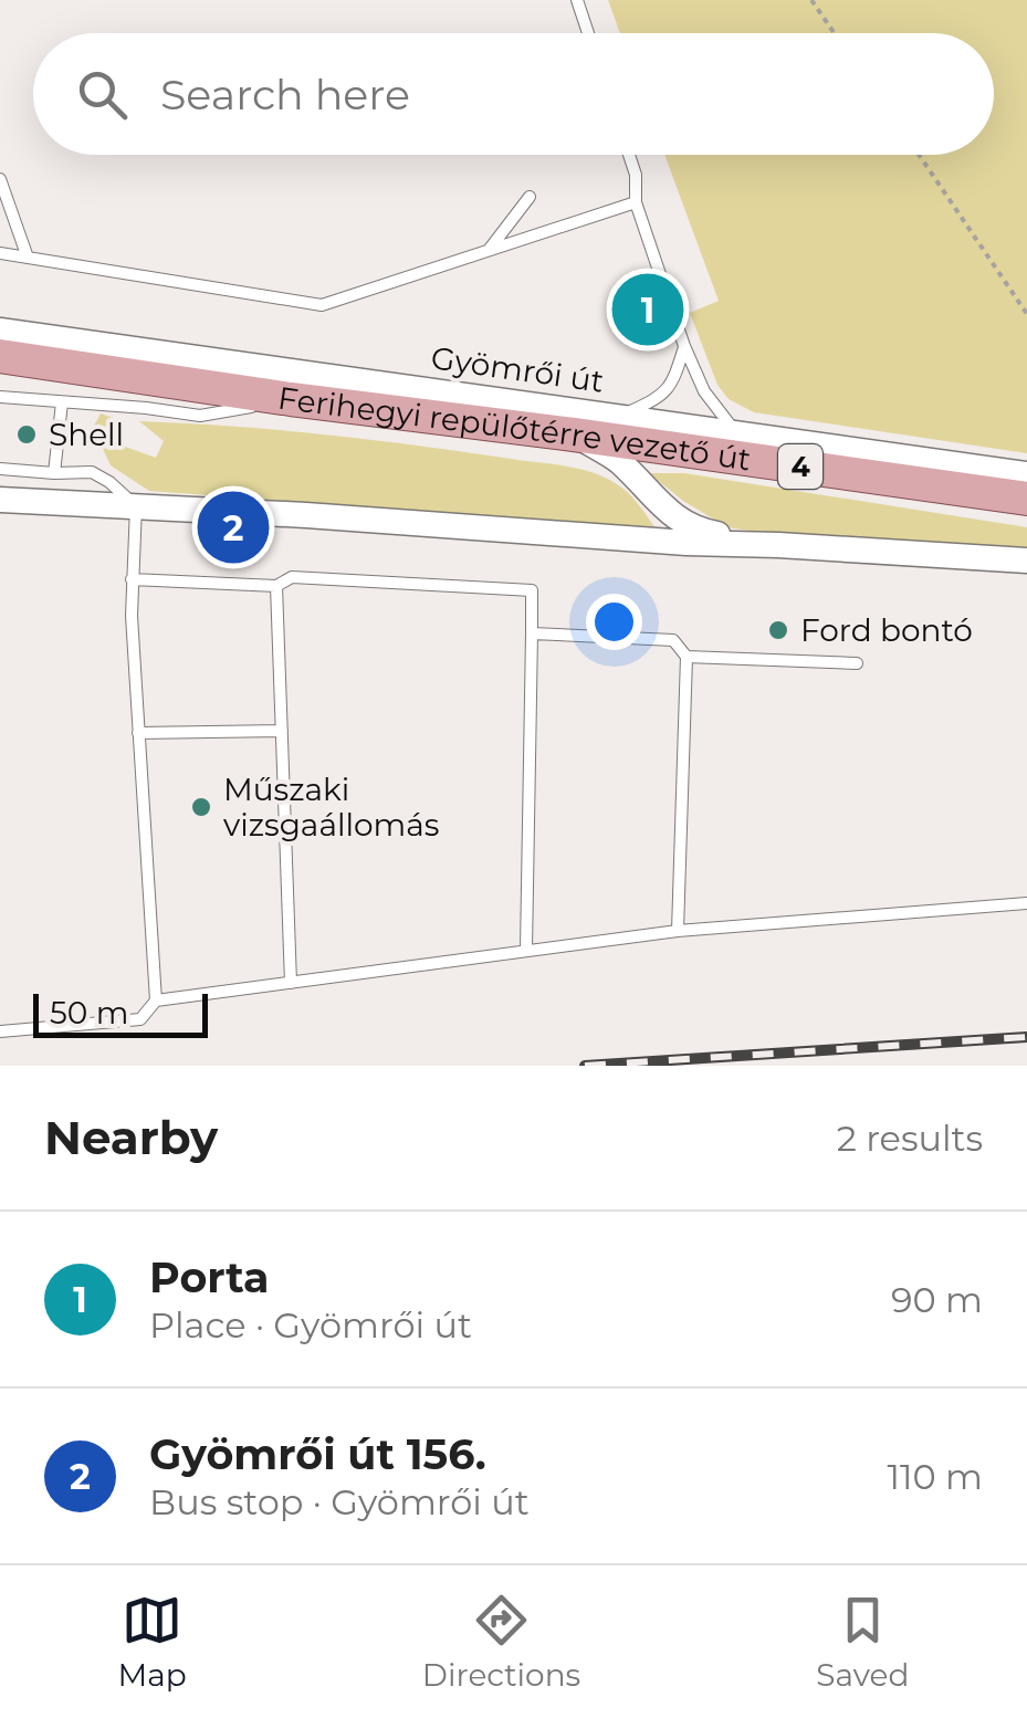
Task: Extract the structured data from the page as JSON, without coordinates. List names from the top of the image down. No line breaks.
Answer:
{"streets":{"main road":["Ferihegyi repülőtérre vezető út","4"],"street":["Gyömrői út"]},"crossings":[["Gyömrői út","Ferihegyi repülőtérre vezető út"]],"places":["Shell","Ford bontó","Műszaki vizsgaállomás"],"scale_bar":"50 m","page":{"search":"Search here","pins":["1","2"],"scale":"50 m","heading":["Nearby","2 results"],"list":[{"mark":"1","name":"Porta","note":"Place · Gyömrői út","value":"90 m"},{"mark":"2","name":"Gyömrői út 156.","note":"Bus stop · Gyömrői út","value":"110 m"}],"nav":["Map","Directions","Saved"]}}
